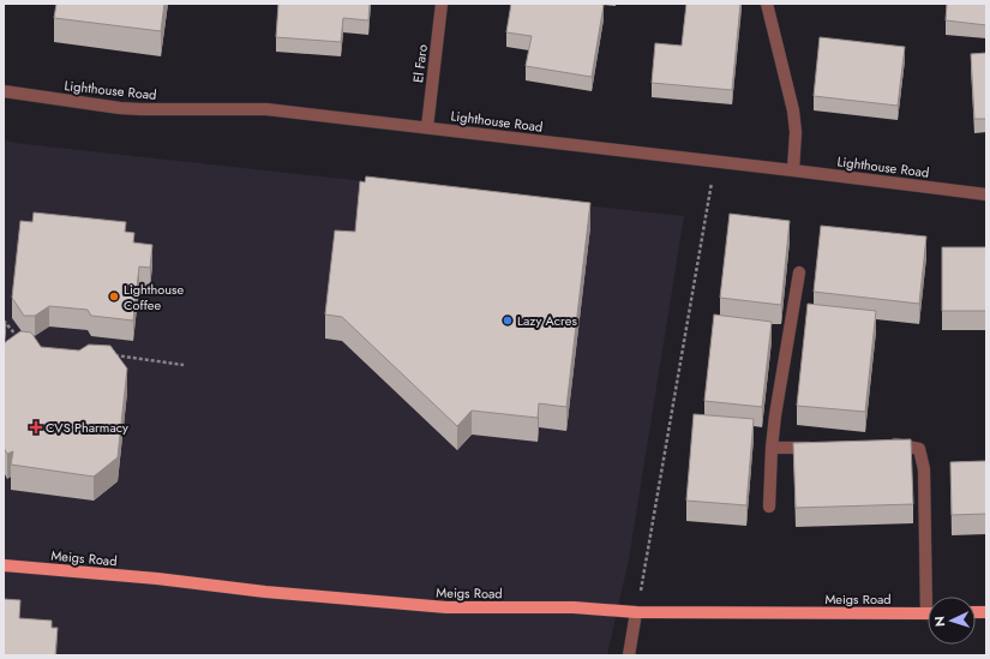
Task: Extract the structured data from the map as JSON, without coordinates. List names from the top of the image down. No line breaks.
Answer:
{"streets":{"main road":["Meigs Road"],"street":["El Faro","Lighthouse Road"]},"crossings":[["El Faro","Lighthouse Road"]],"places":{"other":["Lighthouse Coffee","Lazy Acres"],"health":["CVS Pharmacy"]},"north":"left"}
